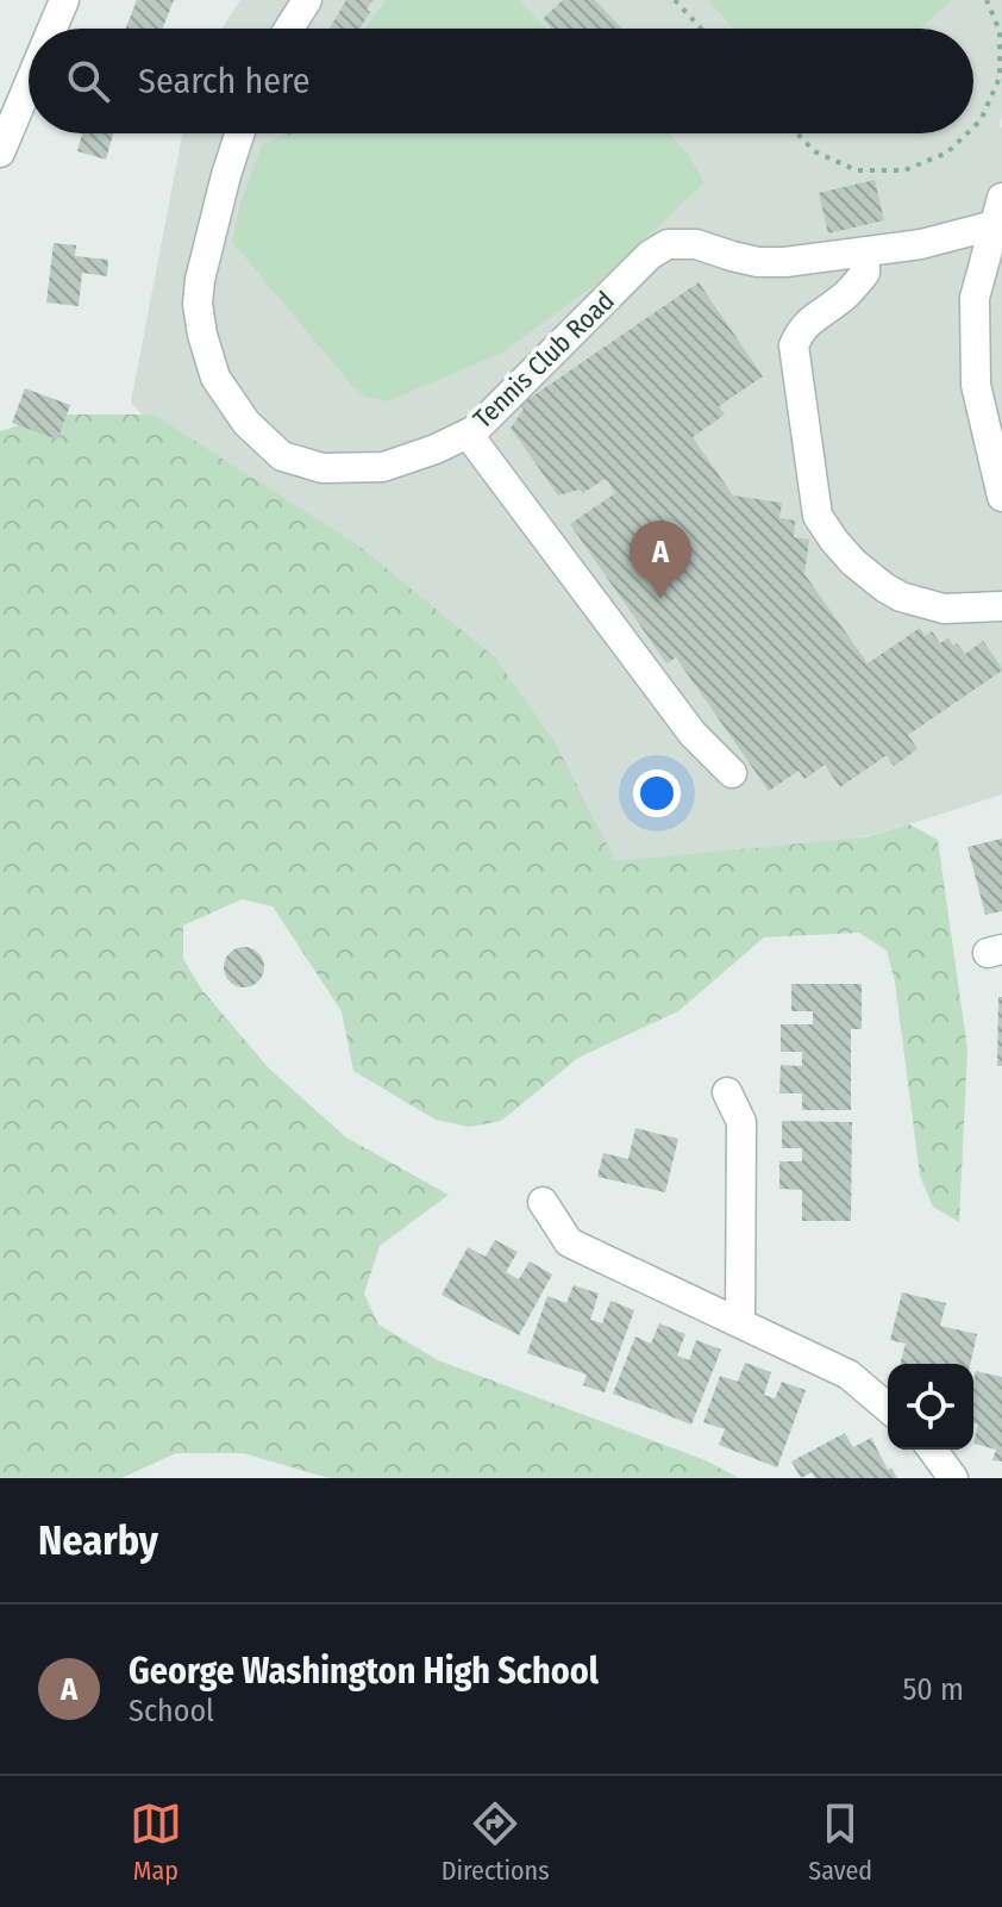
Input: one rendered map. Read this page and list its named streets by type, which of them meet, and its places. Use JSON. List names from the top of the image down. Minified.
{"streets":{"street":["Tennis Club Road"]},"page":{"search":"Search here","pins":"A","heading":"Nearby","list":[{"mark":"A","name":"George Washington High School","note":"School","value":"50 m"}],"nav":["Map","Directions","Saved"]}}
